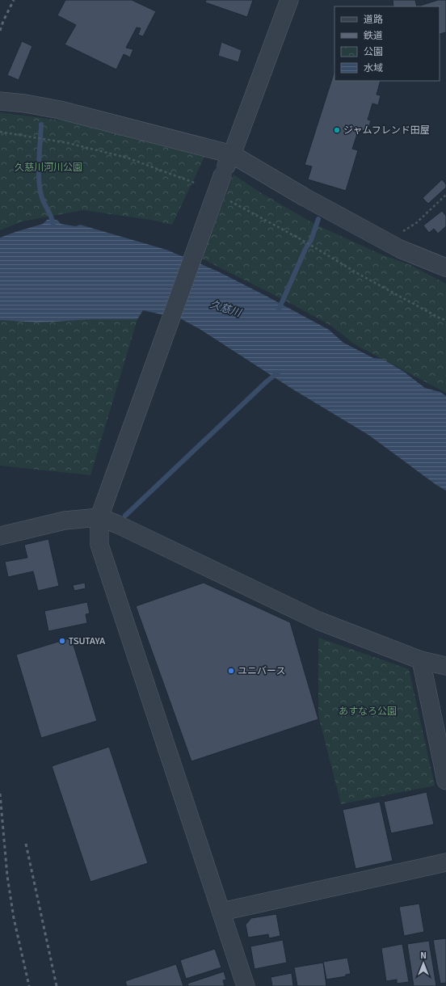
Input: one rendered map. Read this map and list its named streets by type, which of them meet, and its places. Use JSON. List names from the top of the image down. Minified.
{"water":["久慈川"],"parks":["久慈川河川公園","あすなろ公園"],"places":["ジャムフレンド田屋","TSUTAYA","ユニバース"],"legend":["道路","鉄道","公園","水域"],"north":"top"}
